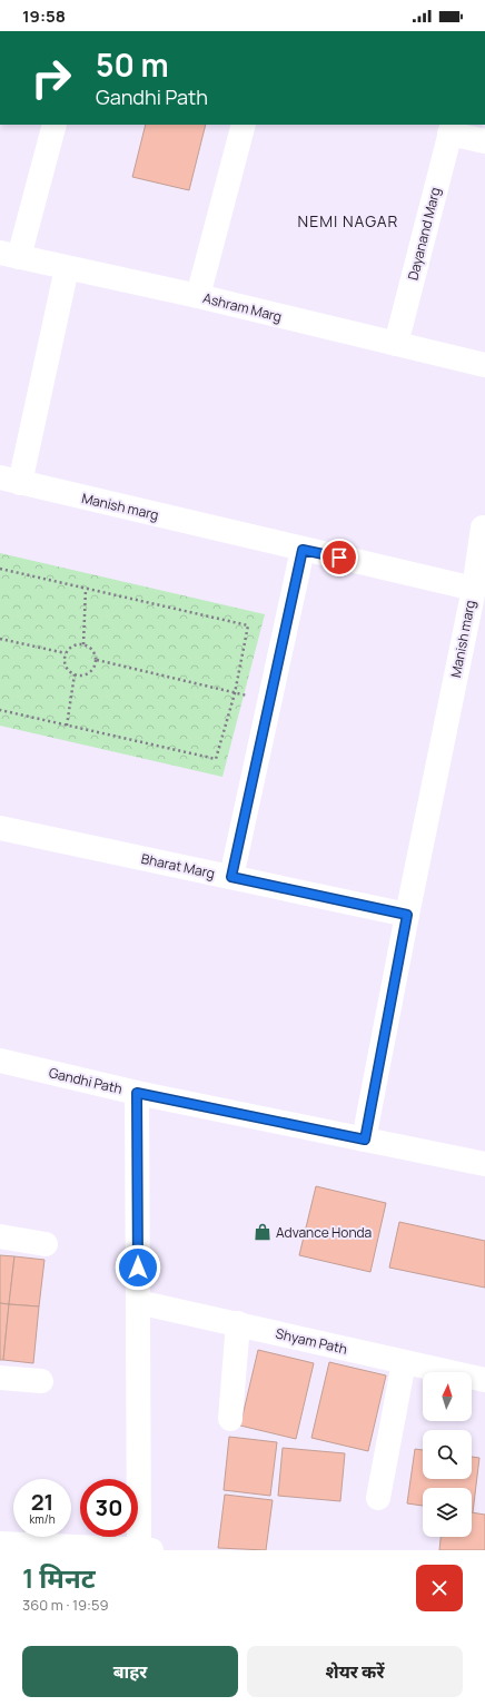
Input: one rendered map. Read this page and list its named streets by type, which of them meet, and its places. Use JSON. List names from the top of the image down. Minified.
{"streets":{"street":["Dayanand Marg","Ashram Marg","Manish marg","Bharat Marg","Gandhi Path","Shyam Path"]},"crossings":[["Dayanand Marg","Ashram Marg"],["Manish marg","Bharat Marg"],["Manish marg","Gandhi Path"]],"districts":["NEMI NAGAR"],"places":{"shop":["Advance Honda"]},"north":"top","page":{"status":"19:58","turn":["50 m","Gandhi Path"],"speed":"21 km/h","limit":"30","heading":["1 मिनट","360 m · 19:59"],"buttons":["बाहर","शेयर करें"]}}
